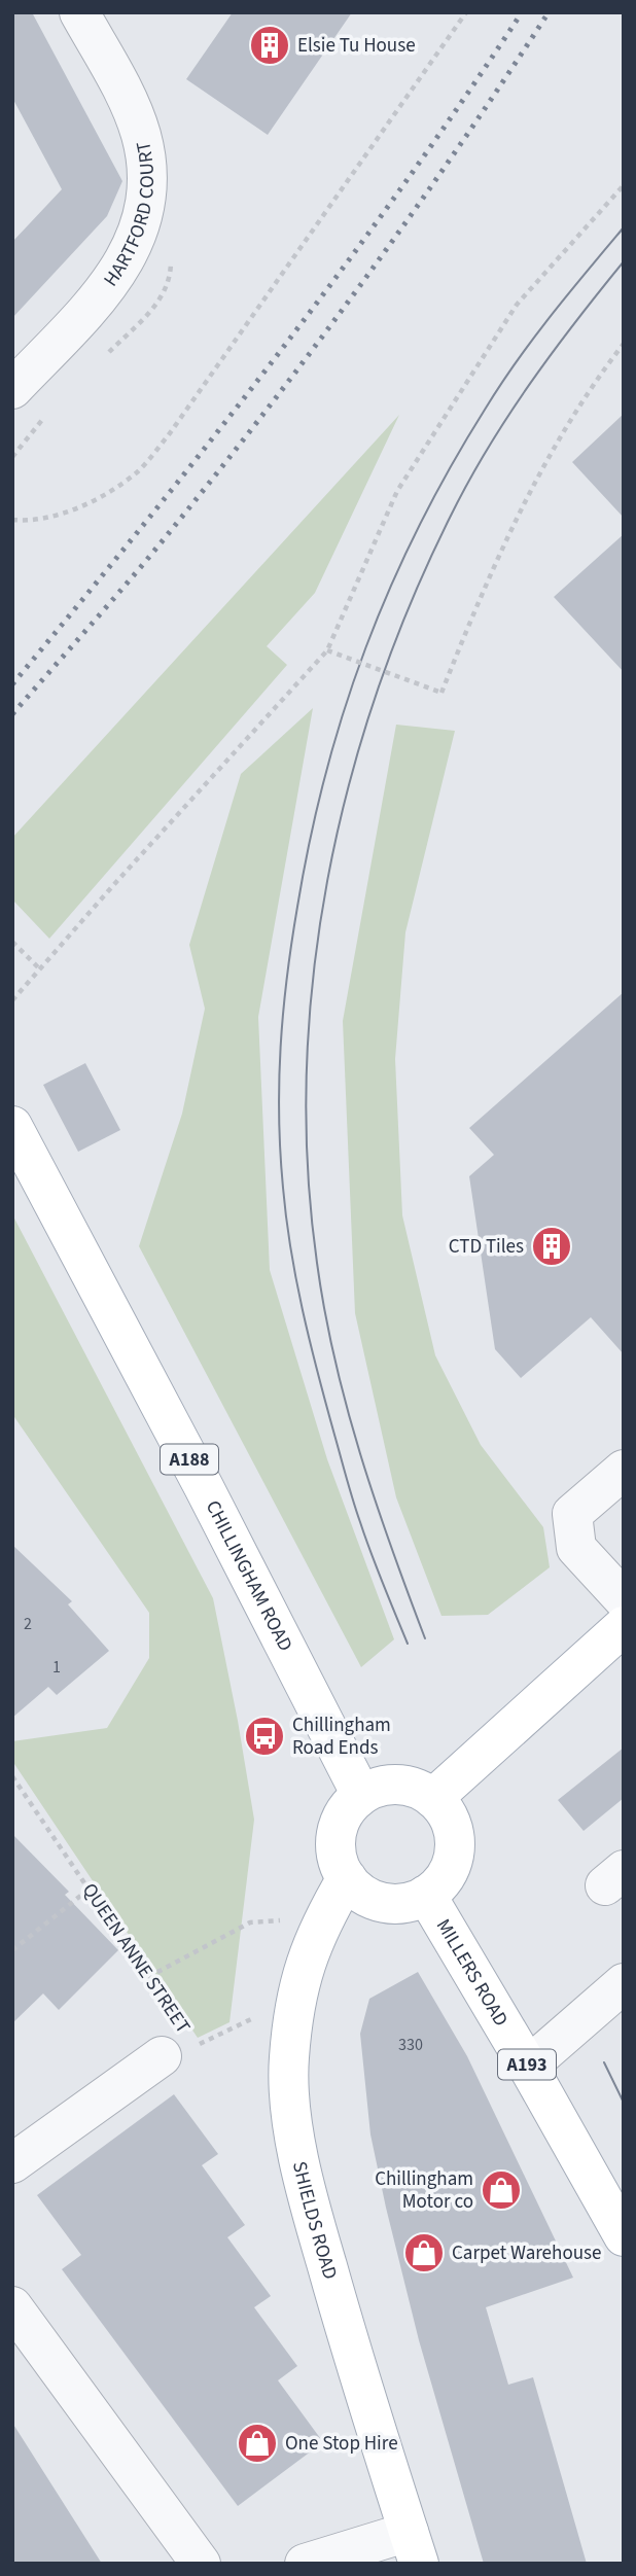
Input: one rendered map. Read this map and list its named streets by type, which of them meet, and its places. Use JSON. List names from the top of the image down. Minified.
{"streets":{"main road":["A188","CHILLINGHAM ROAD","MILLERS ROAD","A193","SHIELDS ROAD"],"street":["HARTFORD COURT"],"path":["QUEEN ANNE STREET"]},"crossings":[["CHILLINGHAM ROAD","MILLERS ROAD"],["CHILLINGHAM ROAD","SHIELDS ROAD"],["QUEEN ANNE STREET","SHIELDS ROAD"],["MILLERS ROAD","SHIELDS ROAD"]],"places":{"building":["Elsie Tu House","CTD Tiles"],"bus stop":["Chillingham Road Ends"],"shop":["Chillingham Motor co","Carpet Warehouse","One Stop Hire"]},"house_numbers":["2","1","330"]}
